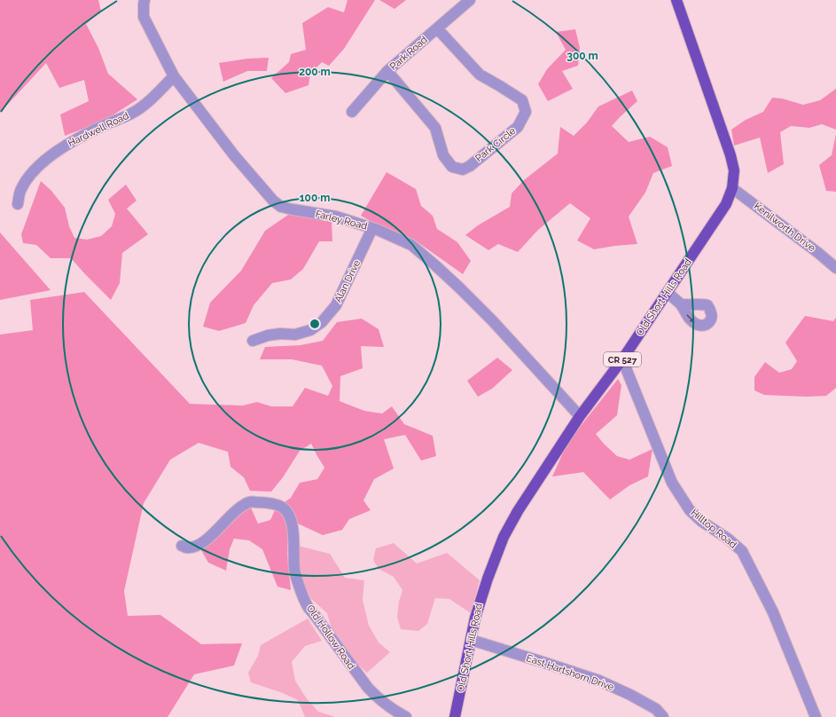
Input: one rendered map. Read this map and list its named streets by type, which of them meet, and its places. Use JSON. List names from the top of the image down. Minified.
{"streets":{"main road":["Old Short Hills Road","CR 527"],"street":["Park Road","Hardwell Road","Park Circle","Farley Road","Kenilworth Drive","Alan Drive","Hilltop Road","Old Hollow Road","East Hartshorn Drive"]},"crossings":[["Park Road","Park Circle"],["Hardwell Road","Farley Road"],["Farley Road","Alan Drive"],["Farley Road","Old Short Hills Road"],["Kenilworth Drive","Old Short Hills Road"],["Old Short Hills Road","Hilltop Road"],["Old Short Hills Road","East Hartshorn Drive"]],"rings":["300 m","200 m","100 m"]}
